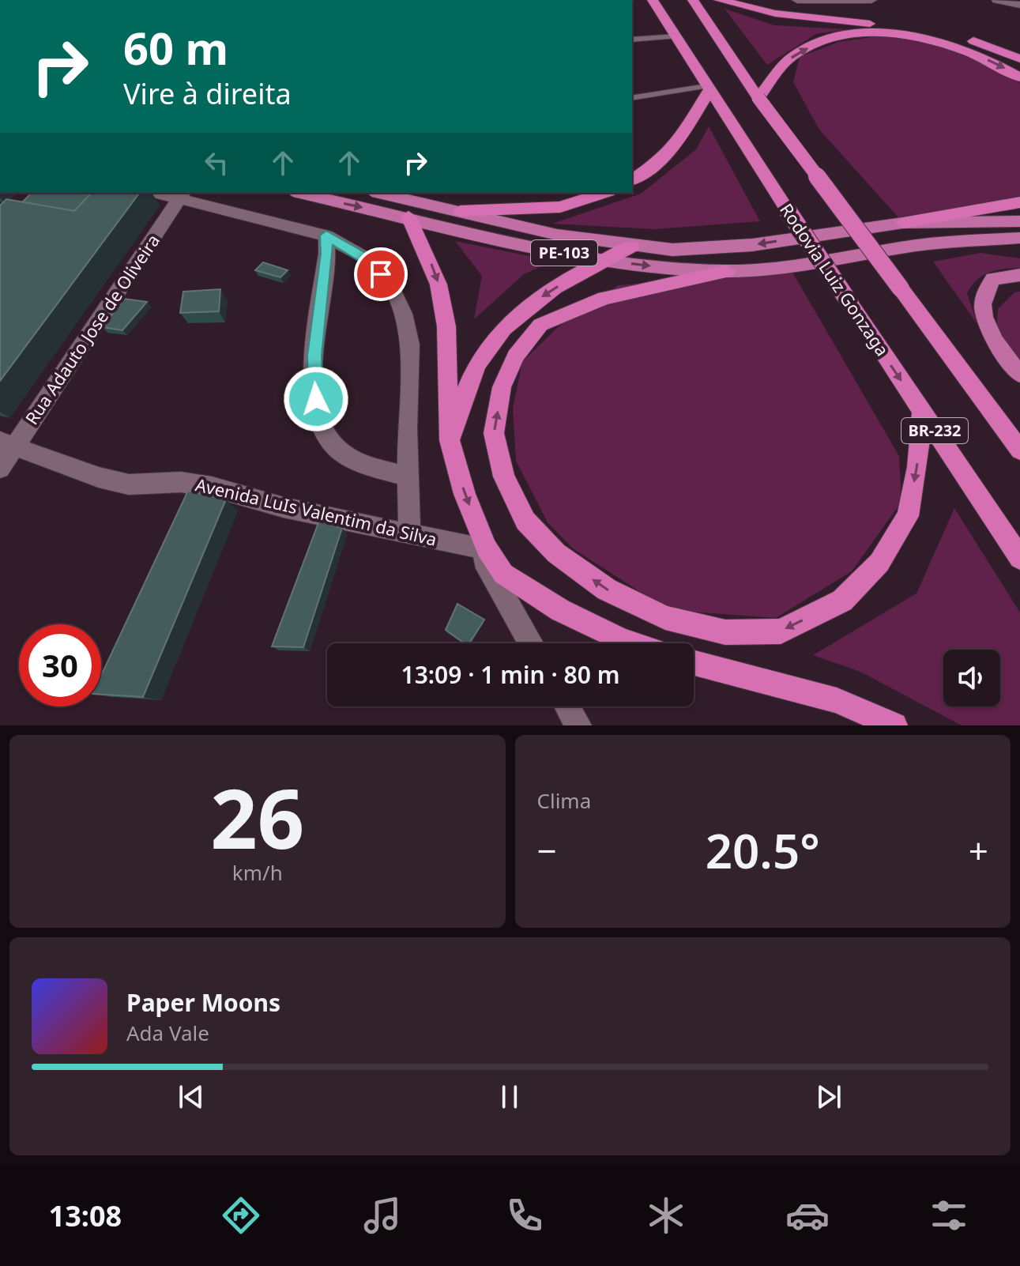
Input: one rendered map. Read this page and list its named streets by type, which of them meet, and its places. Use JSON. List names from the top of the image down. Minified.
{"streets":{"highway":["Rodovia Luiz Gonzaga","BR-232"],"main road":["PE-103"],"street":["Rua Adauto Jose de Oliveira","Avenida LuIs Valentim da Silva"]},"crossings":[["Rua Adauto Jose de Oliveira","Avenida LuIs Valentim da Silva"]],"page":{"turn":["60 m","Vire à direita"],"limit":"30","trip":"13:09 · 1 min · 80 m","tile":[["26","km/h"],"Clima"],"heat":["−","20.5°","+"],"song":["Paper Moons","Ada Vale"],"tabs":"13:08"}}
